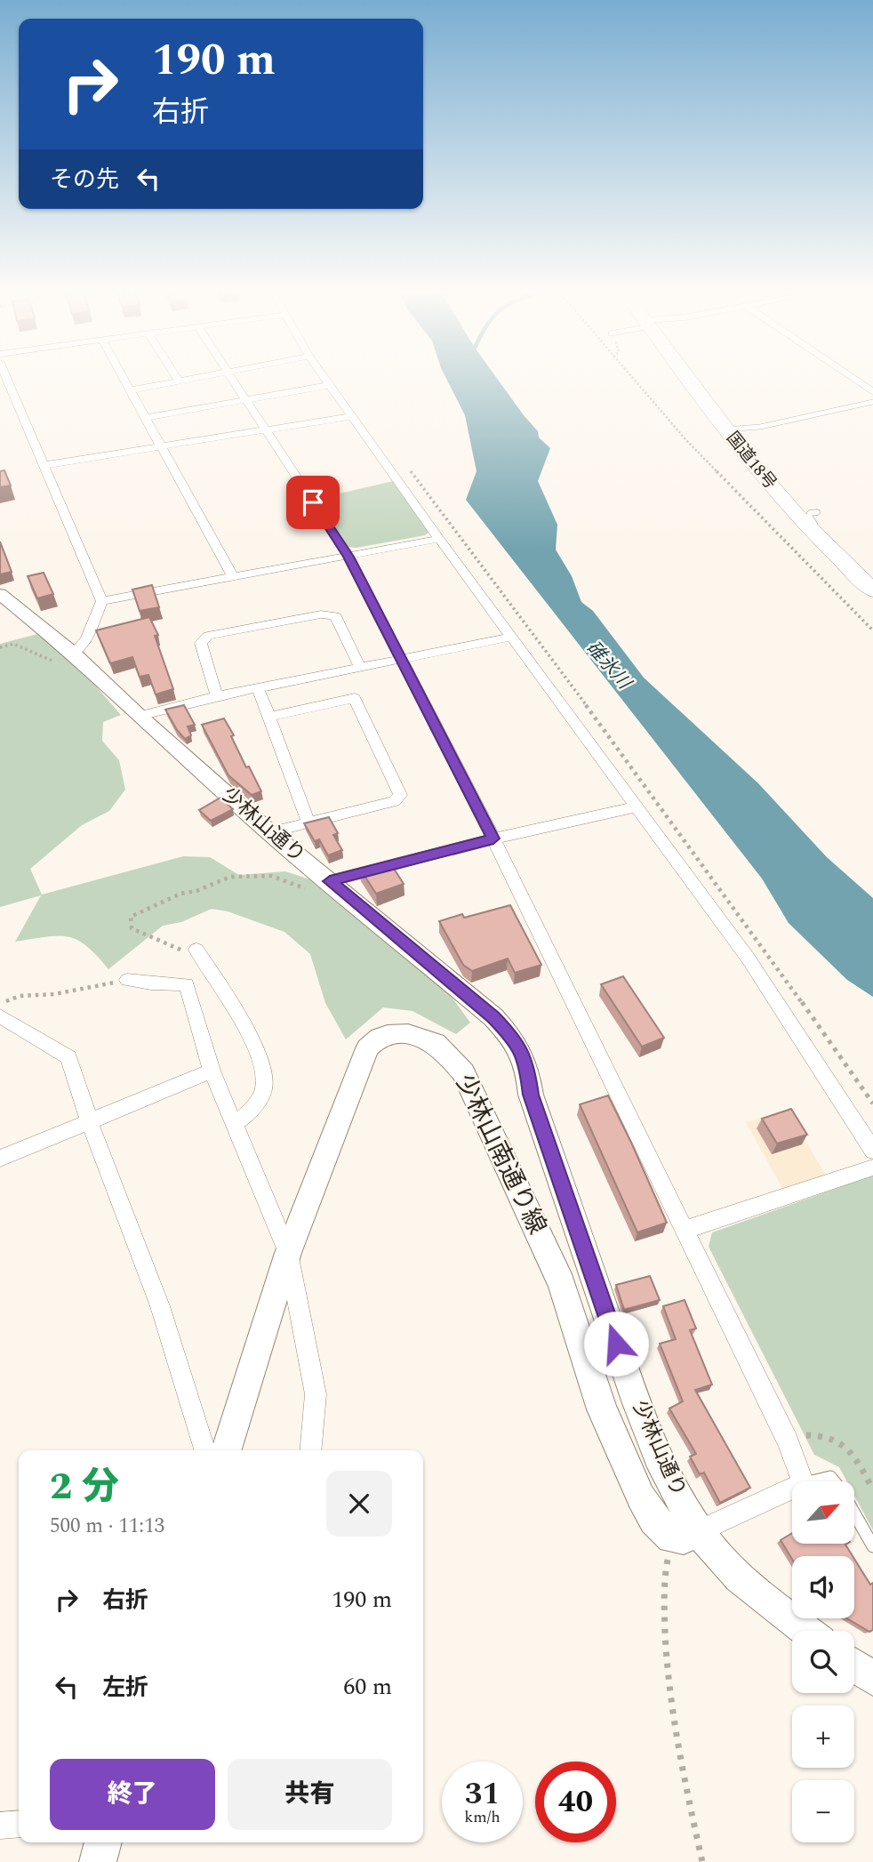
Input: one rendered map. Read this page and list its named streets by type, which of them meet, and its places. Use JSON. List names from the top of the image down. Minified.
{"streets":{"highway":["国道18号"],"street":["少林山通り","少林山南通り線"]},"crossings":[["少林山通り","少林山南通り線"]],"water":["碓氷川"],"north":"top right","page":{"turn":["190 m","右折"],"then":"その先","heading":["2 分","500 m · 11:13"],"map_buttons":["+","−"],"list":[{"name":"右折","value":"190 m"},{"name":"左折","value":"60 m"}],"buttons":["終了","共有"],"speed":"31 km/h","limit":"40"}}
